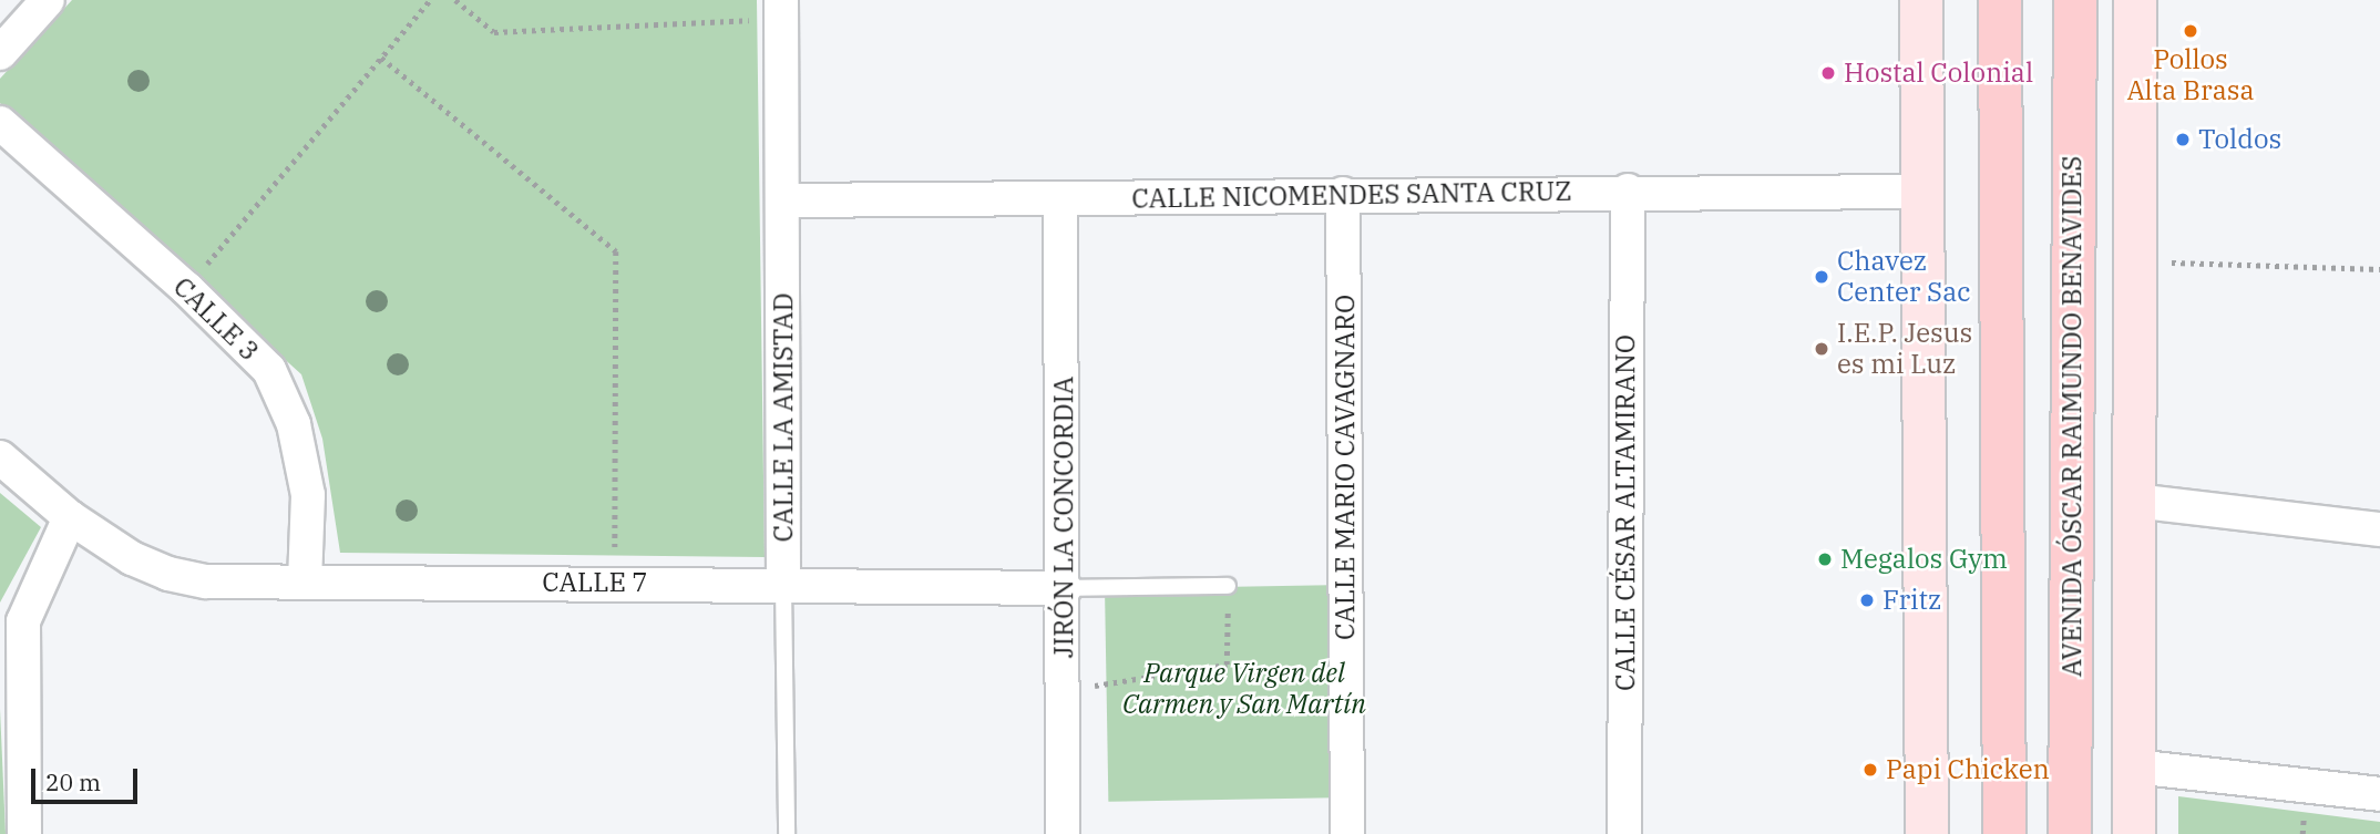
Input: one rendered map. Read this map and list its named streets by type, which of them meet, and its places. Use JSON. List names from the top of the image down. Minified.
{"streets":{"main road":["AVENIDA ÓSCAR RAIMUNDO BENAVIDES"],"street":["CALLE NICOMENDES SANTA CRUZ","CALLE 3","CALLE LA AMISTAD","CALLE MARIO CAVAGNARO","CALLE CÉSAR ALTAMIRANO","JIRÓN LA CONCORDIA","CALLE 7"]},"crossings":[["CALLE NICOMENDES SANTA CRUZ","CALLE LA AMISTAD"],["CALLE NICOMENDES SANTA CRUZ","CALLE MARIO CAVAGNARO"],["CALLE NICOMENDES SANTA CRUZ","CALLE CÉSAR ALTAMIRANO"],["CALLE NICOMENDES SANTA CRUZ","JIRÓN LA CONCORDIA"],["CALLE 3","CALLE 7"],["CALLE LA AMISTAD","CALLE 7"],["JIRÓN LA CONCORDIA","CALLE 7"]],"parks":["Parque Virgen del Carmen y San Martín"],"places":["Pollos Alta Brasa","Hostal Colonial","Toldos","Chavez Center Sac","I.E.P. Jesus es mi Luz","Megalos Gym","Fritz","Papi Chicken"],"scale_bar":"20 m"}
